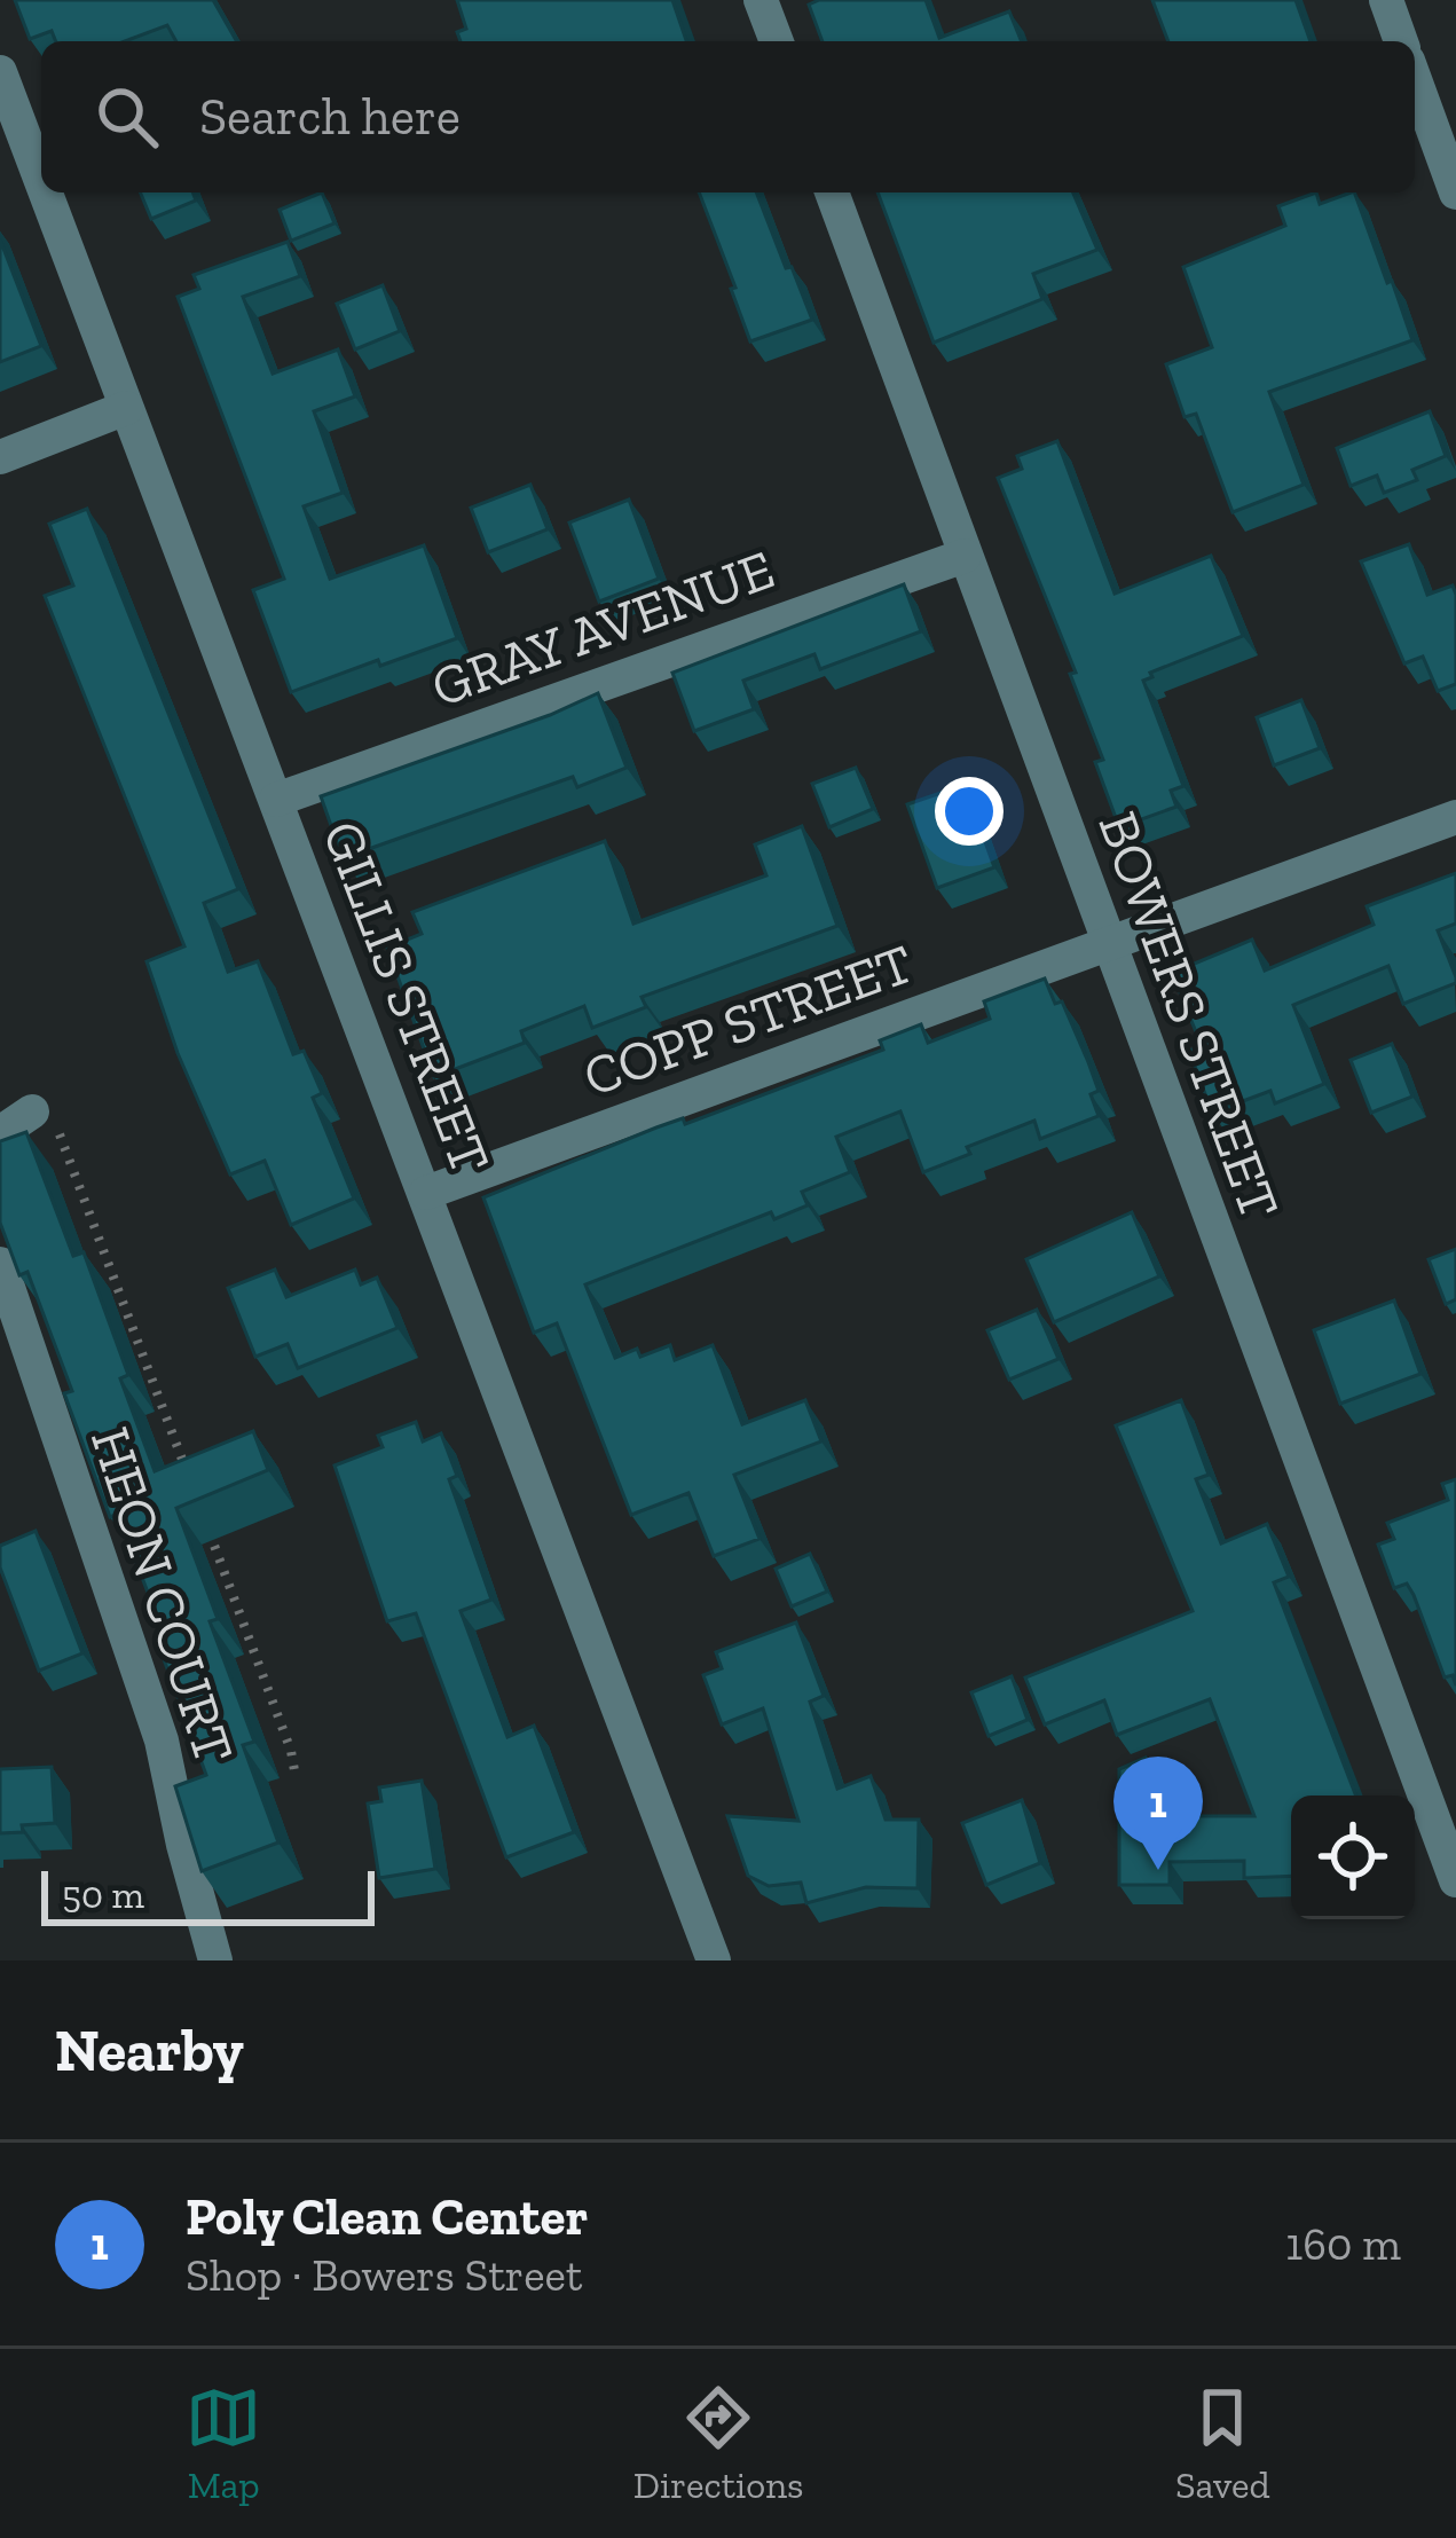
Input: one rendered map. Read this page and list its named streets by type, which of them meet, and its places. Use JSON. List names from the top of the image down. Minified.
{"streets":{"street":["GRAY AVENUE","GILLIS STREET","BOWERS STREET","COPP STREET","HEON COURT"]},"crossings":[["GRAY AVENUE","GILLIS STREET"],["GRAY AVENUE","BOWERS STREET"],["GILLIS STREET","COPP STREET"],["BOWERS STREET","COPP STREET"]],"scale_bar":"50 m","page":{"search":"Search here","pins":"1","scale":"50 m","heading":"Nearby","list":[{"mark":"1","name":"Poly Clean Center","note":"Shop · Bowers Street","value":"160 m"}],"nav":["Map","Directions","Saved"]}}
